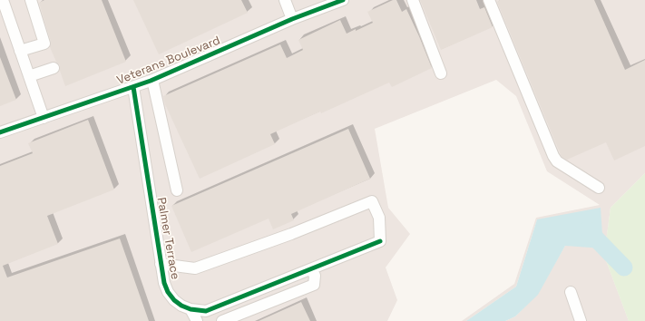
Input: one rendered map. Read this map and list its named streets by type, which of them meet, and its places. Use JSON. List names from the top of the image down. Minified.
{"streets":{"street":["Veterans Boulevard","Palmer Terrace"]},"crossings":[["Veterans Boulevard","Palmer Terrace"]]}
